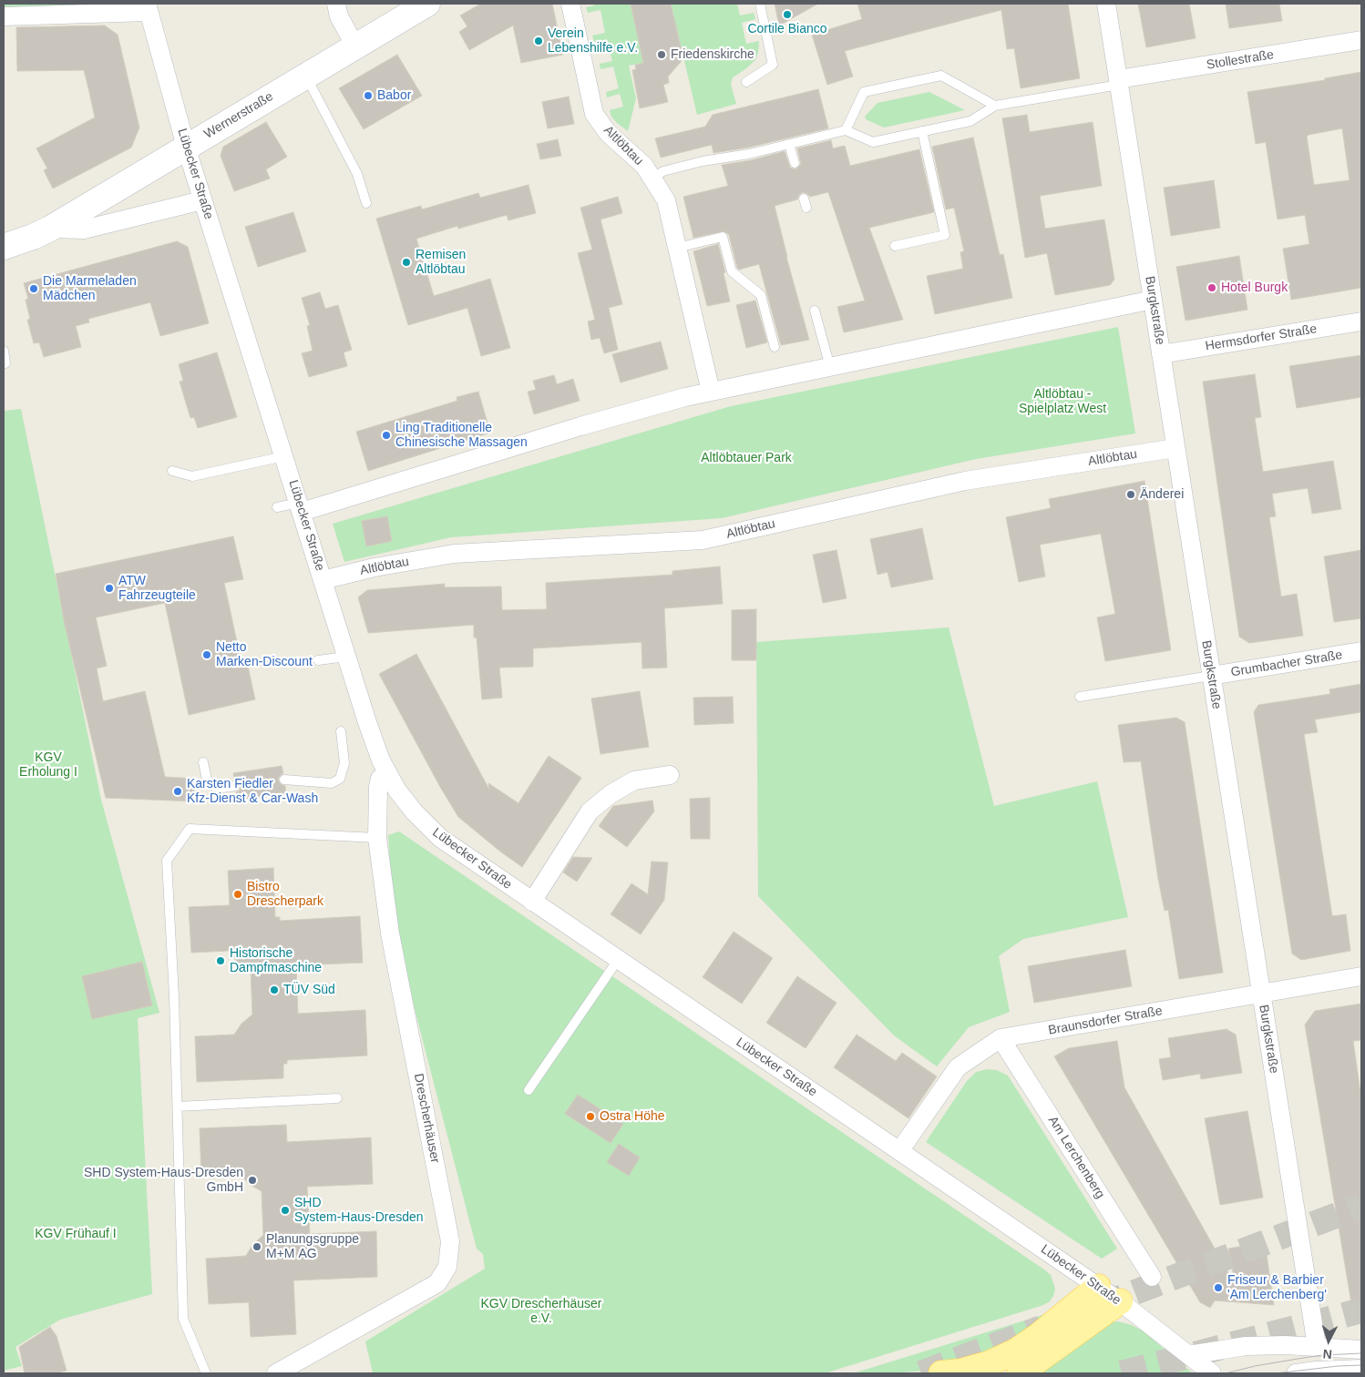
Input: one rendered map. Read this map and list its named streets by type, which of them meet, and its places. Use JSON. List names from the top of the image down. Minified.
{"streets":{"street":["Stollestraße","Wernerstraße","Altlöbtau","Lübecker Straße","Burgkstraße","Hermsdorfer Straße","Grumbacher Straße","Braunsdorfer Straße","Drescherhäuser","Am Lerchenberg"]},"crossings":[["Stollestraße","Burgkstraße"],["Wernerstraße","Lübecker Straße"],["Altlöbtau","Lübecker Straße"],["Altlöbtau","Burgkstraße"],["Lübecker Straße","Braunsdorfer Straße"],["Lübecker Straße","Drescherhäuser"],["Burgkstraße","Hermsdorfer Straße"],["Burgkstraße","Grumbacher Straße"],["Burgkstraße","Braunsdorfer Straße"],["Braunsdorfer Straße","Am Lerchenberg"]],"parks":["Altlöbtau - Spielplatz West","Altlöbtauer Park","KGV Erholung I","KGV Frühauf I","KGV Drescherhäuser e.V."],"places":["Cortile Bianco","Verein Lebenshilfe e.V.","Friedenskirche","Babor","Remisen Altlöbtau","Hotel Burgk","Die Marmeladen Mädchen","Ling Traditionelle Chinesische Massagen","Änderei","ATW Fahrzeugteile","Netto Marken-Discount","Karsten Fiedler Kfz-Dienst & Car-Wash","Bistro Drescherpark","Historische Dampfmaschine","TÜV Süd","Ostra Höhe","SHD System-Haus-Dresden GmbH","SHD System-Haus-Dresden","Planungsgruppe M+M AG","Friseur & Barbier 'Am Lerchenberg'"],"north":"bottom"}
